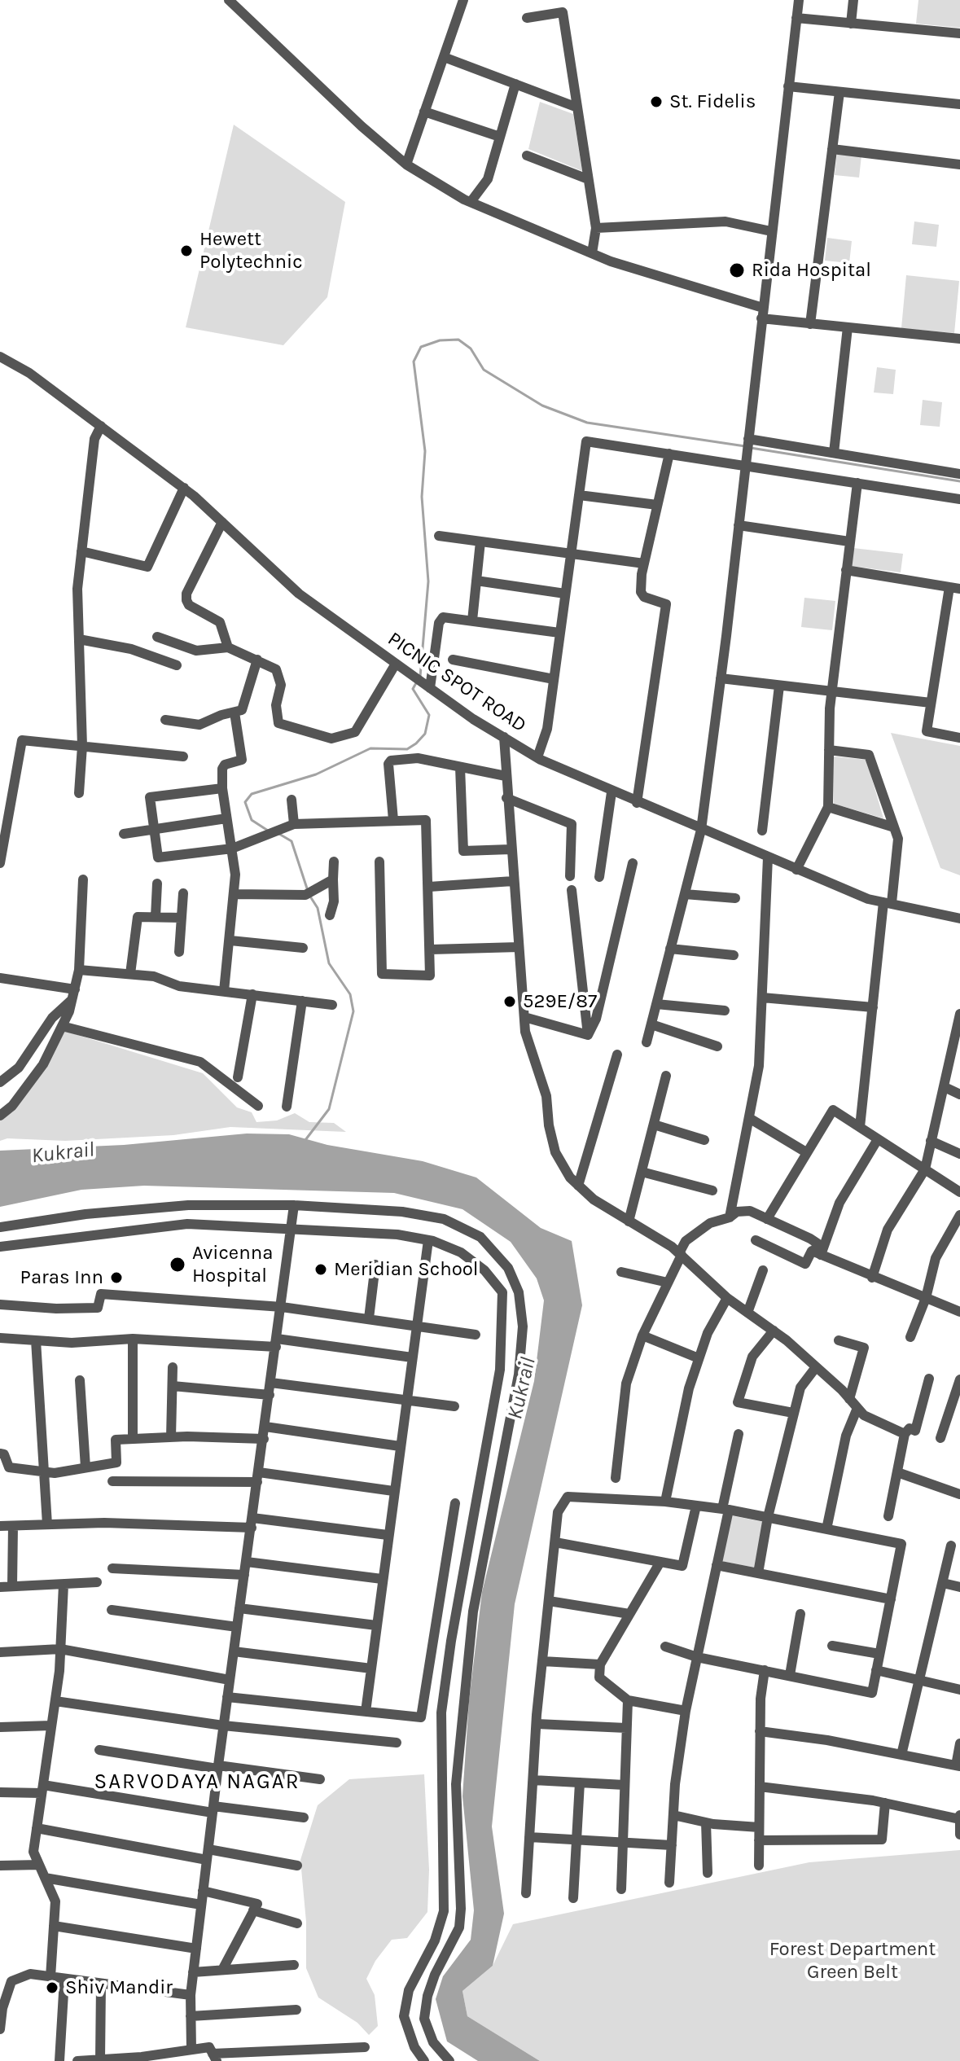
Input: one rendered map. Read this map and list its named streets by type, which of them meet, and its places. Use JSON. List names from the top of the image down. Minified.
{"streets":{"street":["PICNIC SPOT ROAD"]},"districts":["SARVODAYA NAGAR"],"water":["Kukrail"],"parks":["Forest Department Green Belt"],"places":["St. Fidelis","Hewett Polytechnic","Rida Hospital","529E/87","Avicenna Hospital","Meridian School","Paras Inn","Shiv Mandir"]}
